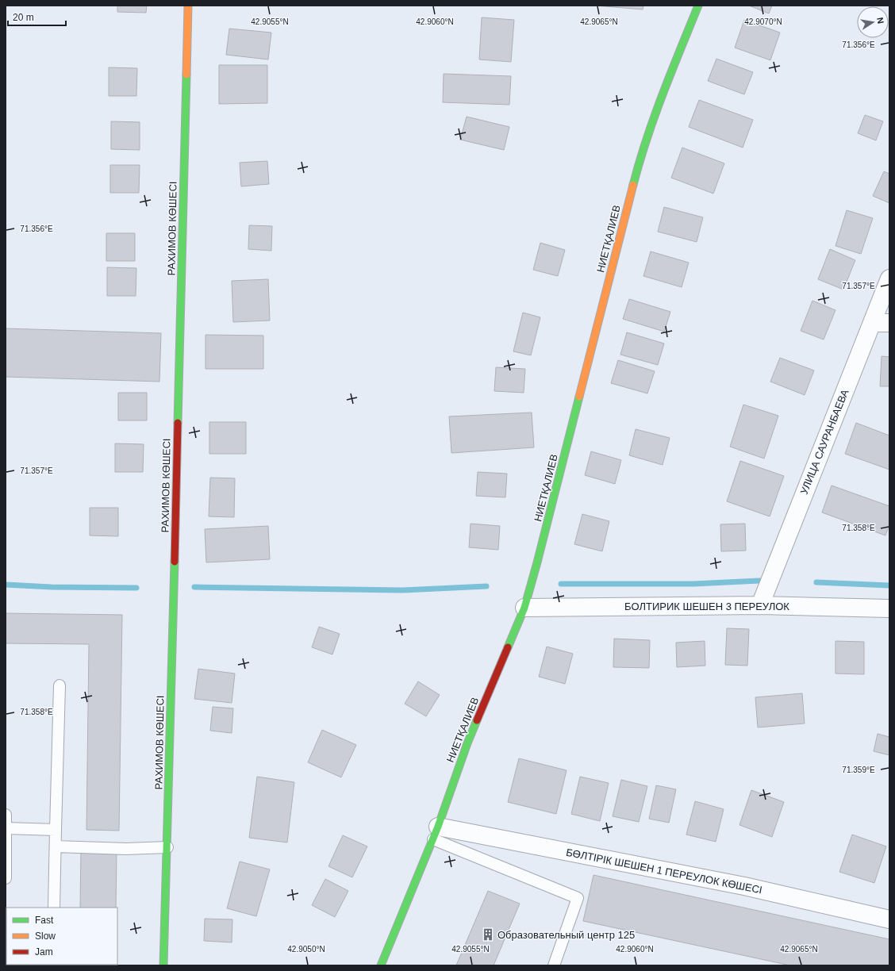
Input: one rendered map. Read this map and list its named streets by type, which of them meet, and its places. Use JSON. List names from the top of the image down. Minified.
{"streets":{"street":["РАХИМОВ КӨШЕСІ","НИЕТҚАЛИЕВ","УЛИЦА САУРАНБАЕВА","БОЛТИРИК ШЕШЕН 3 ПЕРЕУЛОК","БӨЛТІРІК ШЕШЕН 1 ПЕРЕУЛОК КӨШЕСІ"]},"crossings":[["НИЕТҚАЛИЕВ","БОЛТИРИК ШЕШЕН 3 ПЕРЕУЛОК"],["НИЕТҚАЛИЕВ","БӨЛТІРІК ШЕШЕН 1 ПЕРЕУЛОК КӨШЕСІ"],["УЛИЦА САУРАНБАЕВА","БОЛТИРИК ШЕШЕН 3 ПЕРЕУЛОК"]],"places":{"building":["Образовательный центр 125"]},"legend":["Fast","Slow","Jam"],"scale_bar":"20 m","north":"right","coordinates":["42.9055°N","42.9060°N","42.9065°N","42.9070°N","71.356°E","71.357°E","71.358°E","71.359°E","42.9050°N"]}
